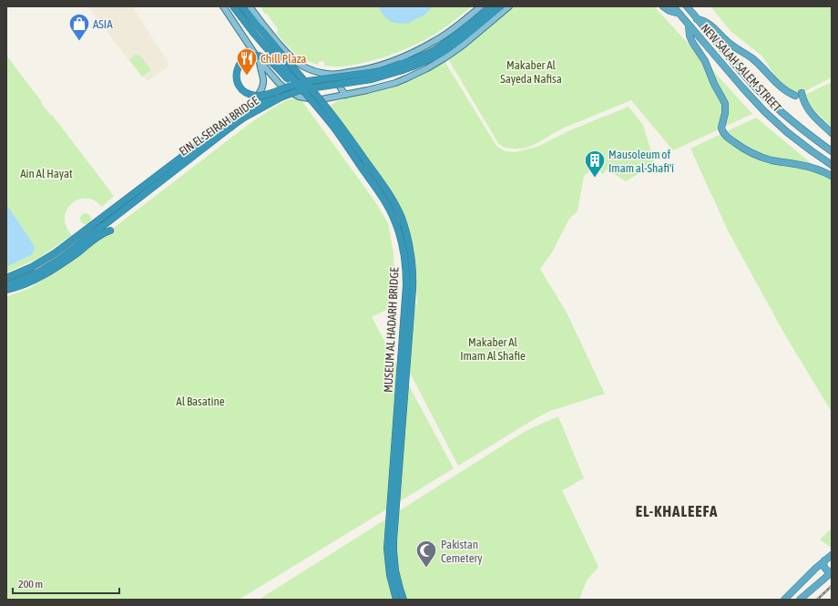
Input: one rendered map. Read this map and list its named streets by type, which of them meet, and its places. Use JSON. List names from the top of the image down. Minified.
{"streets":{"highway":["NEW SALAH SALEM STREET","EIN EL SEIRAH BRIDGE","MUSEUM AL HADARH BRIDGE"]},"districts":["EL-KHALEEFA"],"parks":["Makaber Al Sayeda Nafisa","Ain Al Hayat","Makaber Al Imam Al Shafie","Al Basatine"],"places":{"shop":["ASIA"],"restaurant":["Chill Plaza"],"building":["Mausoleum of Imam al-Shafi'i"],"mosque":["Pakistan Cemetery"]},"scale_bar":"200 m"}
